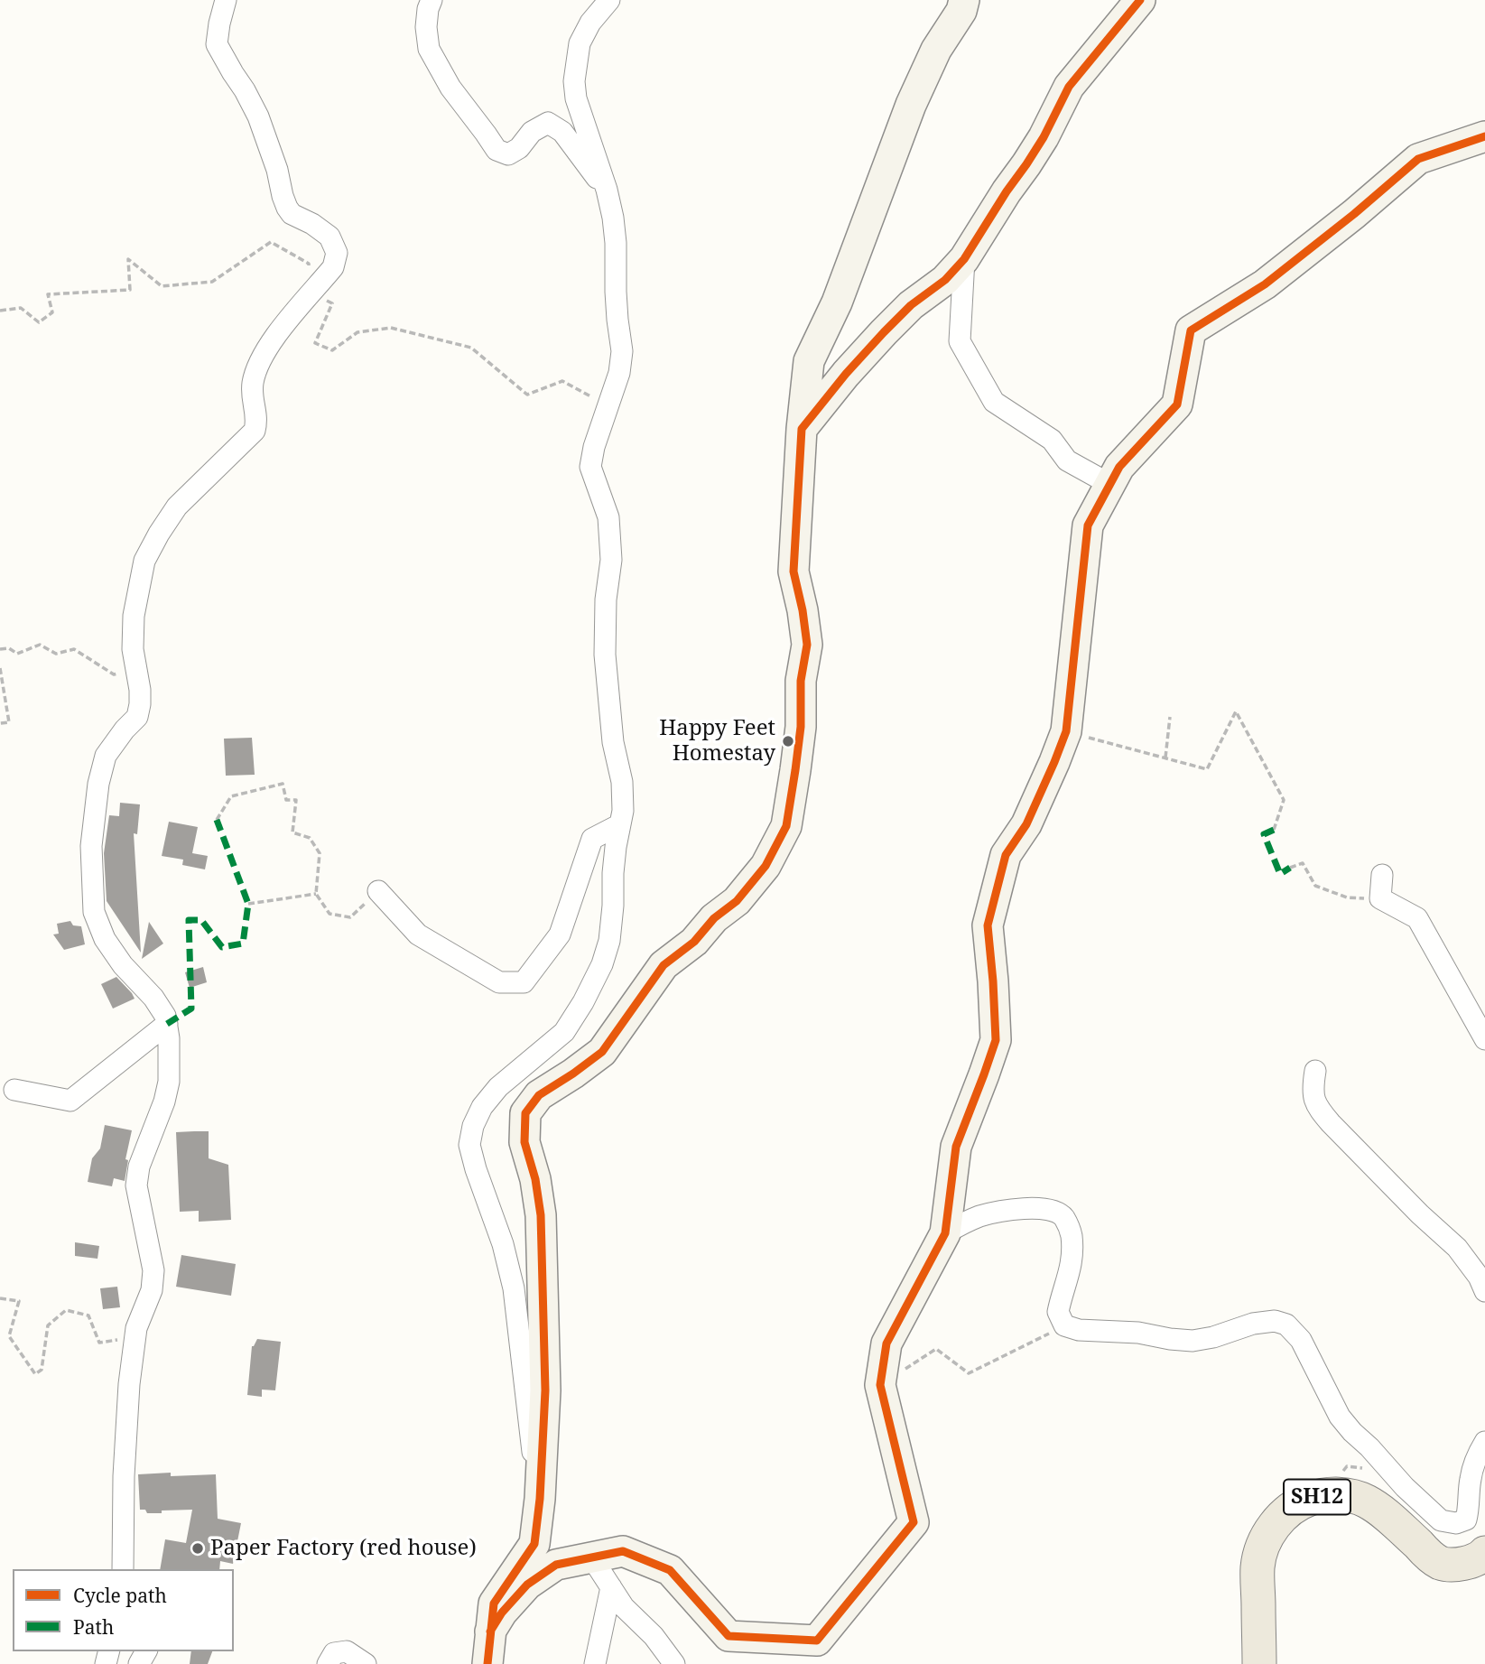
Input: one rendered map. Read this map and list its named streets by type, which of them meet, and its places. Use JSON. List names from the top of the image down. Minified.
{"streets":{"main road":["SH12"]},"places":["Happy Feet Homestay","Paper Factory (red house)"],"legend":["Cycle path","Path"]}
